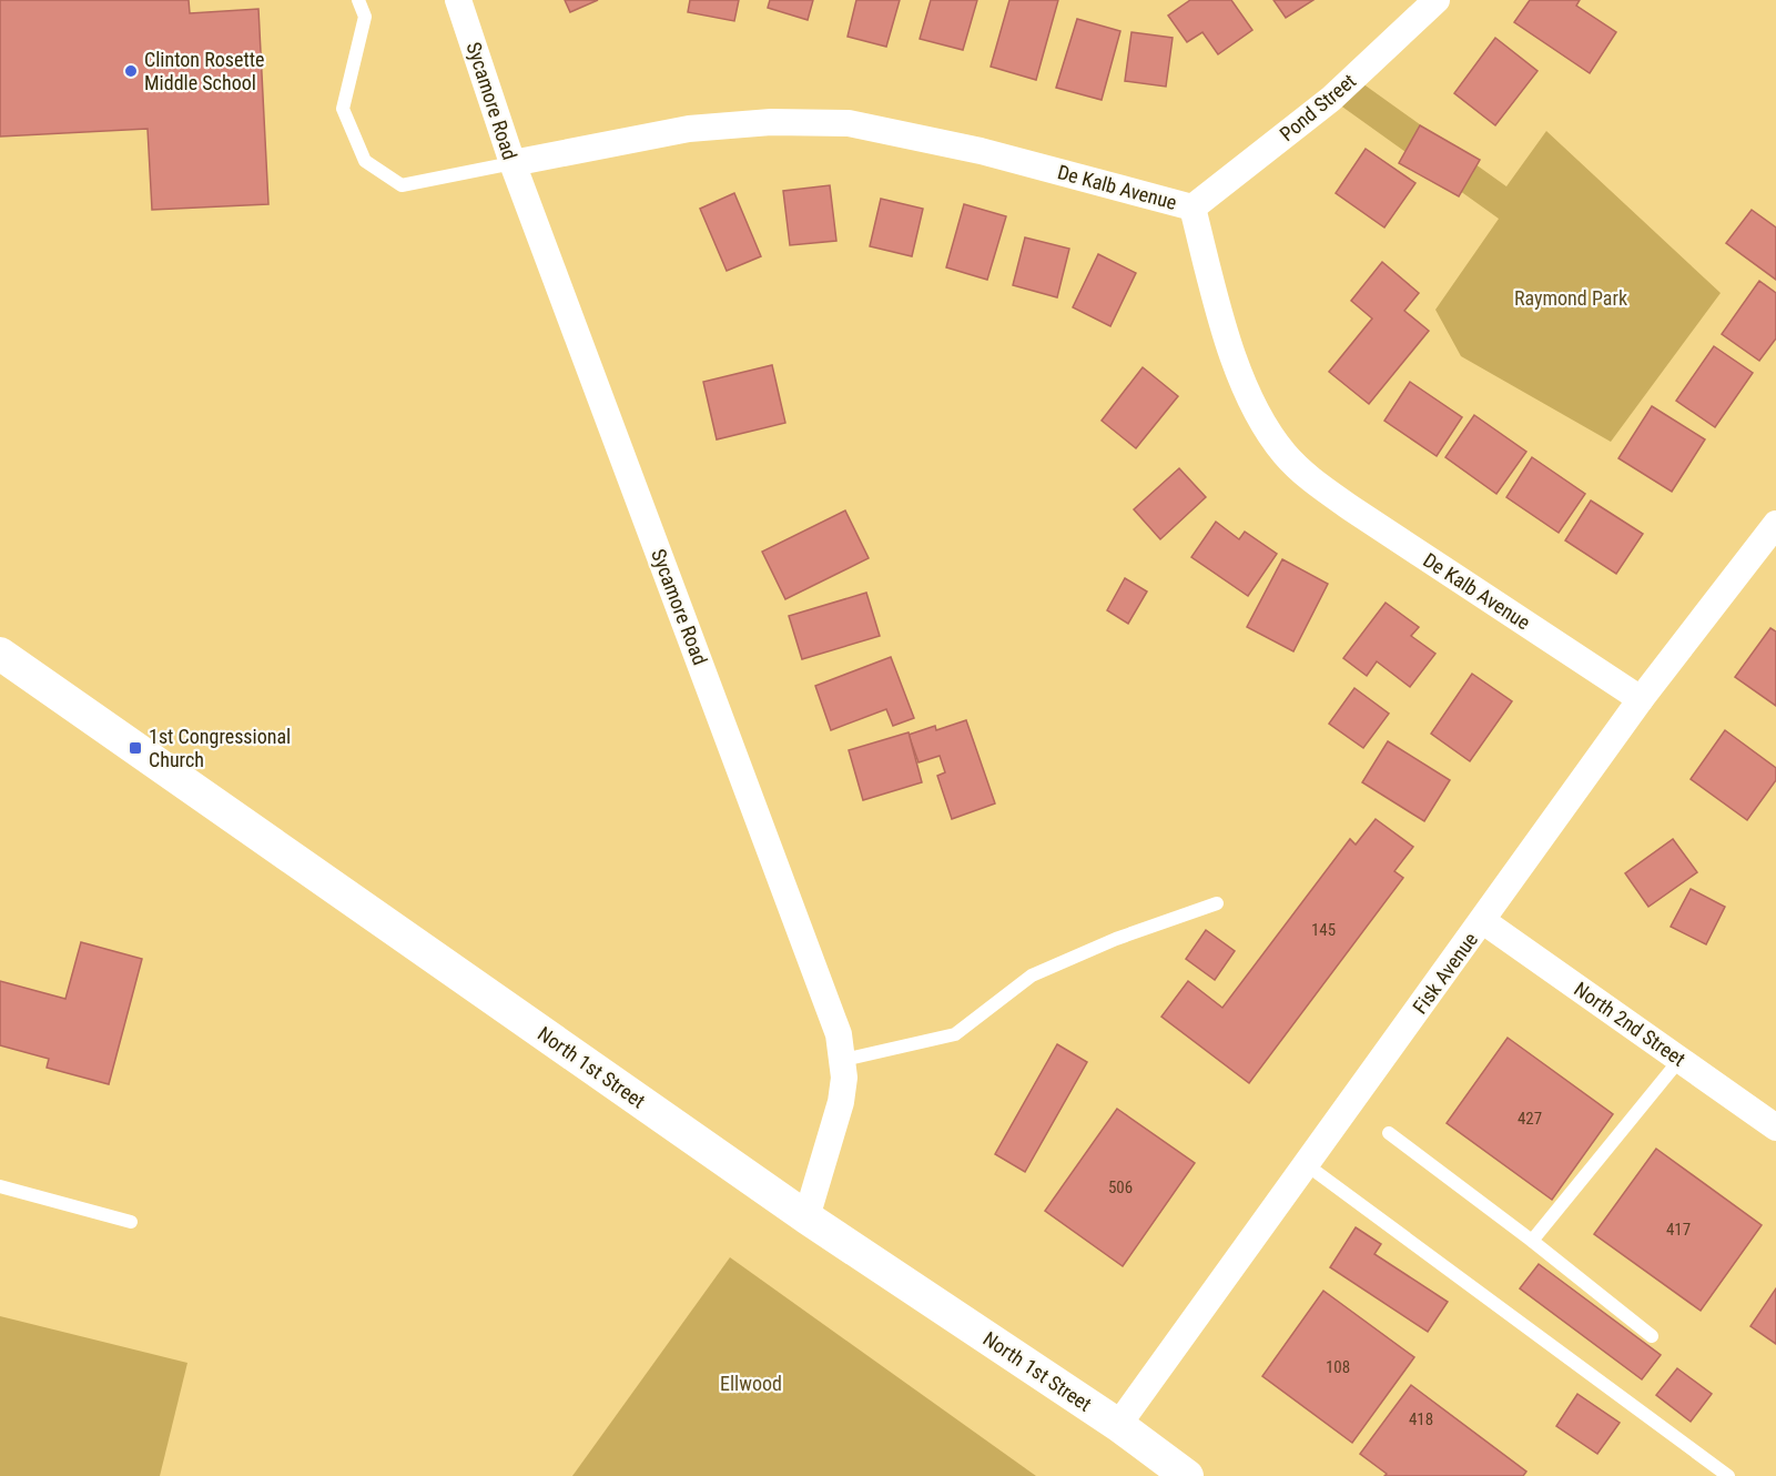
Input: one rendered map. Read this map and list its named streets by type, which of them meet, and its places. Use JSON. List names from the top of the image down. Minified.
{"streets":{"street":["Sycamore Road","Pond Street","De Kalb Avenue","Fisk Avenue","North 2nd Street","North 1st Street"]},"crossings":[["Sycamore Road","De Kalb Avenue"],["Sycamore Road","North 1st Street"],["Pond Street","De Kalb Avenue"],["De Kalb Avenue","Fisk Avenue"],["Fisk Avenue","North 2nd Street"],["Fisk Avenue","North 1st Street"]],"parks":["Raymond Park","Ellwood"],"places":{"other":["Clinton Rosette Middle School"],"transit":["1st Congressional Church"]},"house_numbers":["145","427","506","417","108","418"]}
